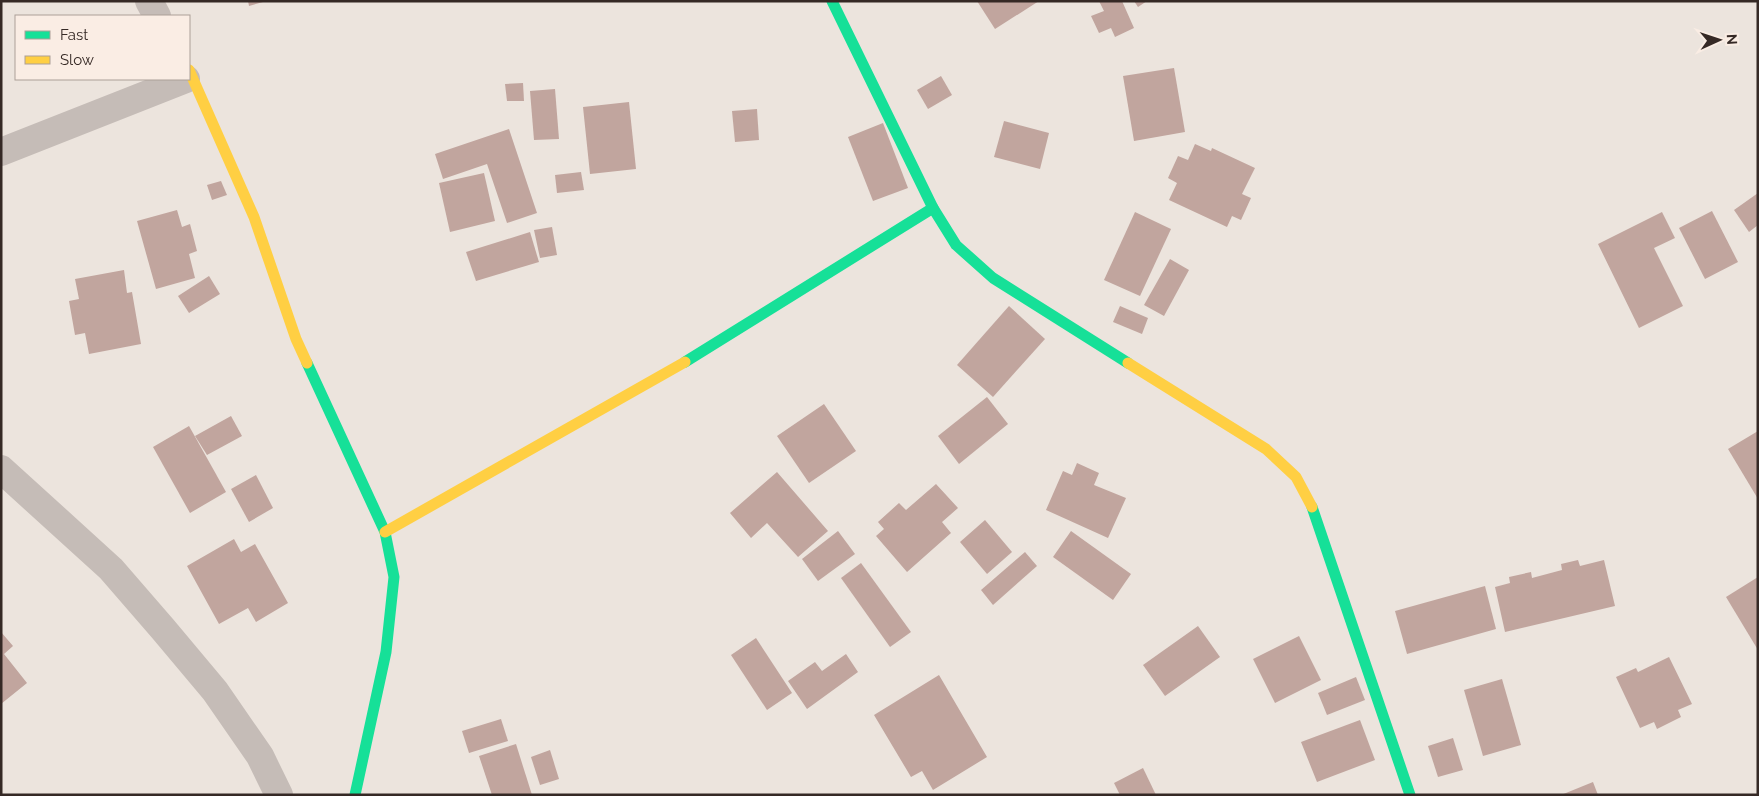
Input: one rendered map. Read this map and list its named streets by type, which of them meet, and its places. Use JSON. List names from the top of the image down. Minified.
{"legend":["Fast","Slow"],"north":"right"}
